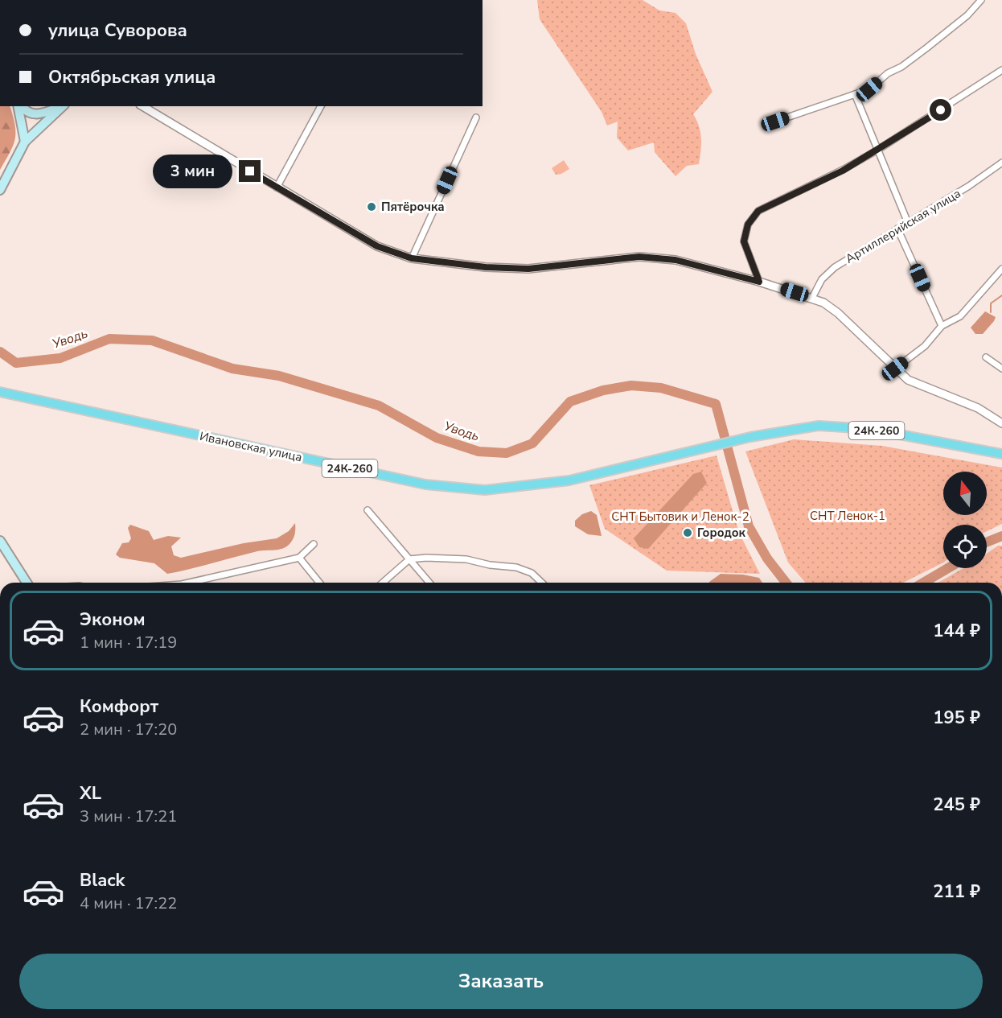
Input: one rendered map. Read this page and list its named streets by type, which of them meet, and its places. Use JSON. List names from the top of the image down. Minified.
{"streets":{"main road":["24К-260","Ивановская улица"],"street":["Артиллерийская улица"]},"water":["Уводь"],"parks":["СНТ Ленок-1","СНТ Бытовик и Ленок-2"],"places":["Пятёрочка","Городок"],"north":"top","page":{"banner":["улица Суворова","Октябрьская улица"],"bubble":"3 мин","list":[{"name":"Эконом","note":"1 мин · 17:19","value":"144 ₽"},{"name":"Комфорт","note":"2 мин · 17:20","value":"195 ₽"},{"name":"XL","note":"3 мин · 17:21","value":"245 ₽"},{"name":"Black","note":"4 мин · 17:22","value":"211 ₽"}],"buttons":"Заказать"}}
